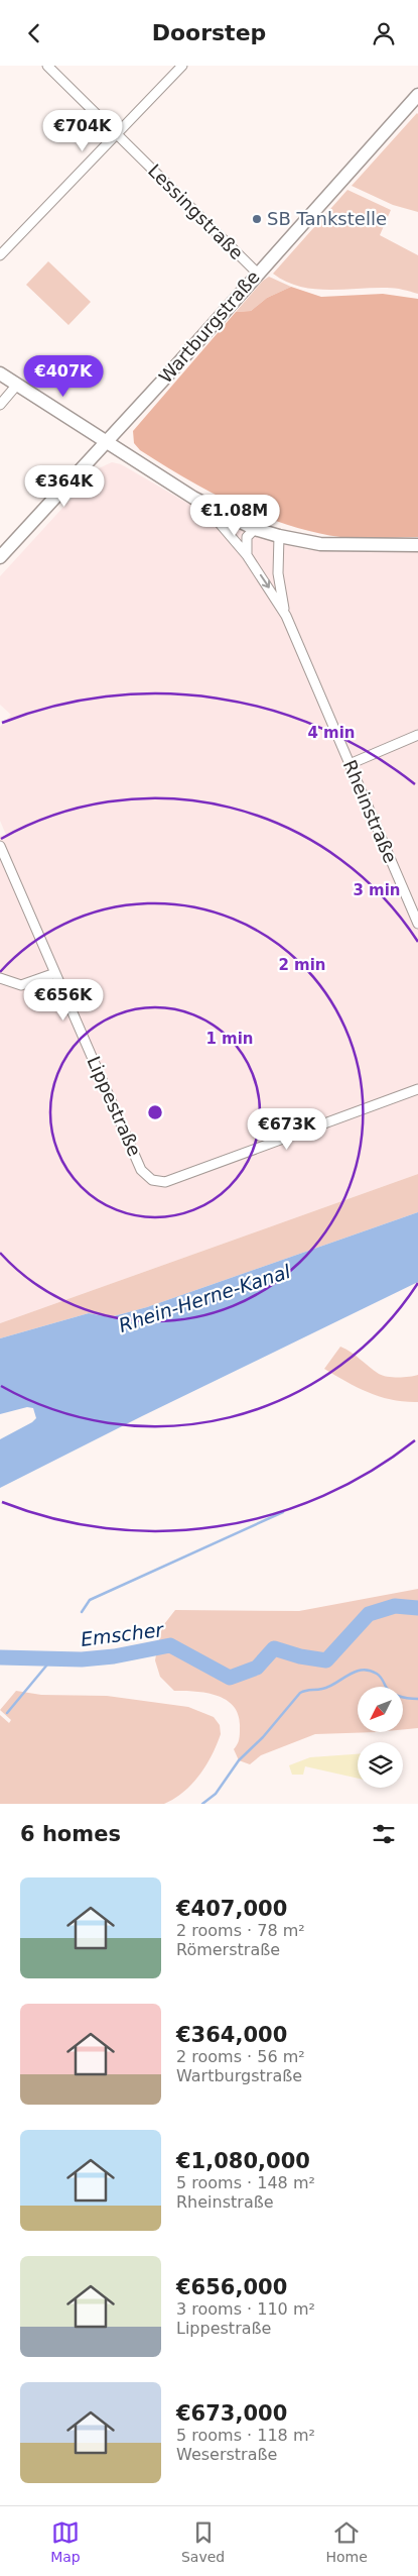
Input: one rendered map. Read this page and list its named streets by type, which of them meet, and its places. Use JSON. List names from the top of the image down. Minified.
{"streets":{"main road":["Wartburgstraße"],"street":["Lessingstraße","Rheinstraße","Lippestraße"]},"crossings":[["Lessingstraße","Wartburgstraße"]],"water":["Rhein-Herne-Kanal","Emscher"],"places":["SB Tankstelle"],"north":"bottom left","page":{"header":"Doorstep","price":["€704K","€407K","€364K","€1.08M","€656K","€673K"],"heading":"6 homes","list":[{"name":"€407,000","note":"2 rooms · 78 m² · Römerstraße"},{"name":"€364,000","note":"2 rooms · 56 m² · Wartburgstraße"},{"name":"€1,080,000","note":"5 rooms · 148 m² · Rheinstraße"},{"name":"€656,000","note":"3 rooms · 110 m² · Lippestraße"},{"name":"€673,000","note":"5 rooms · 118 m² · Weserstraße"}],"tabs":["Map","Saved","Home"]},"rings":["4 min","3 min","2 min","1 min"]}
